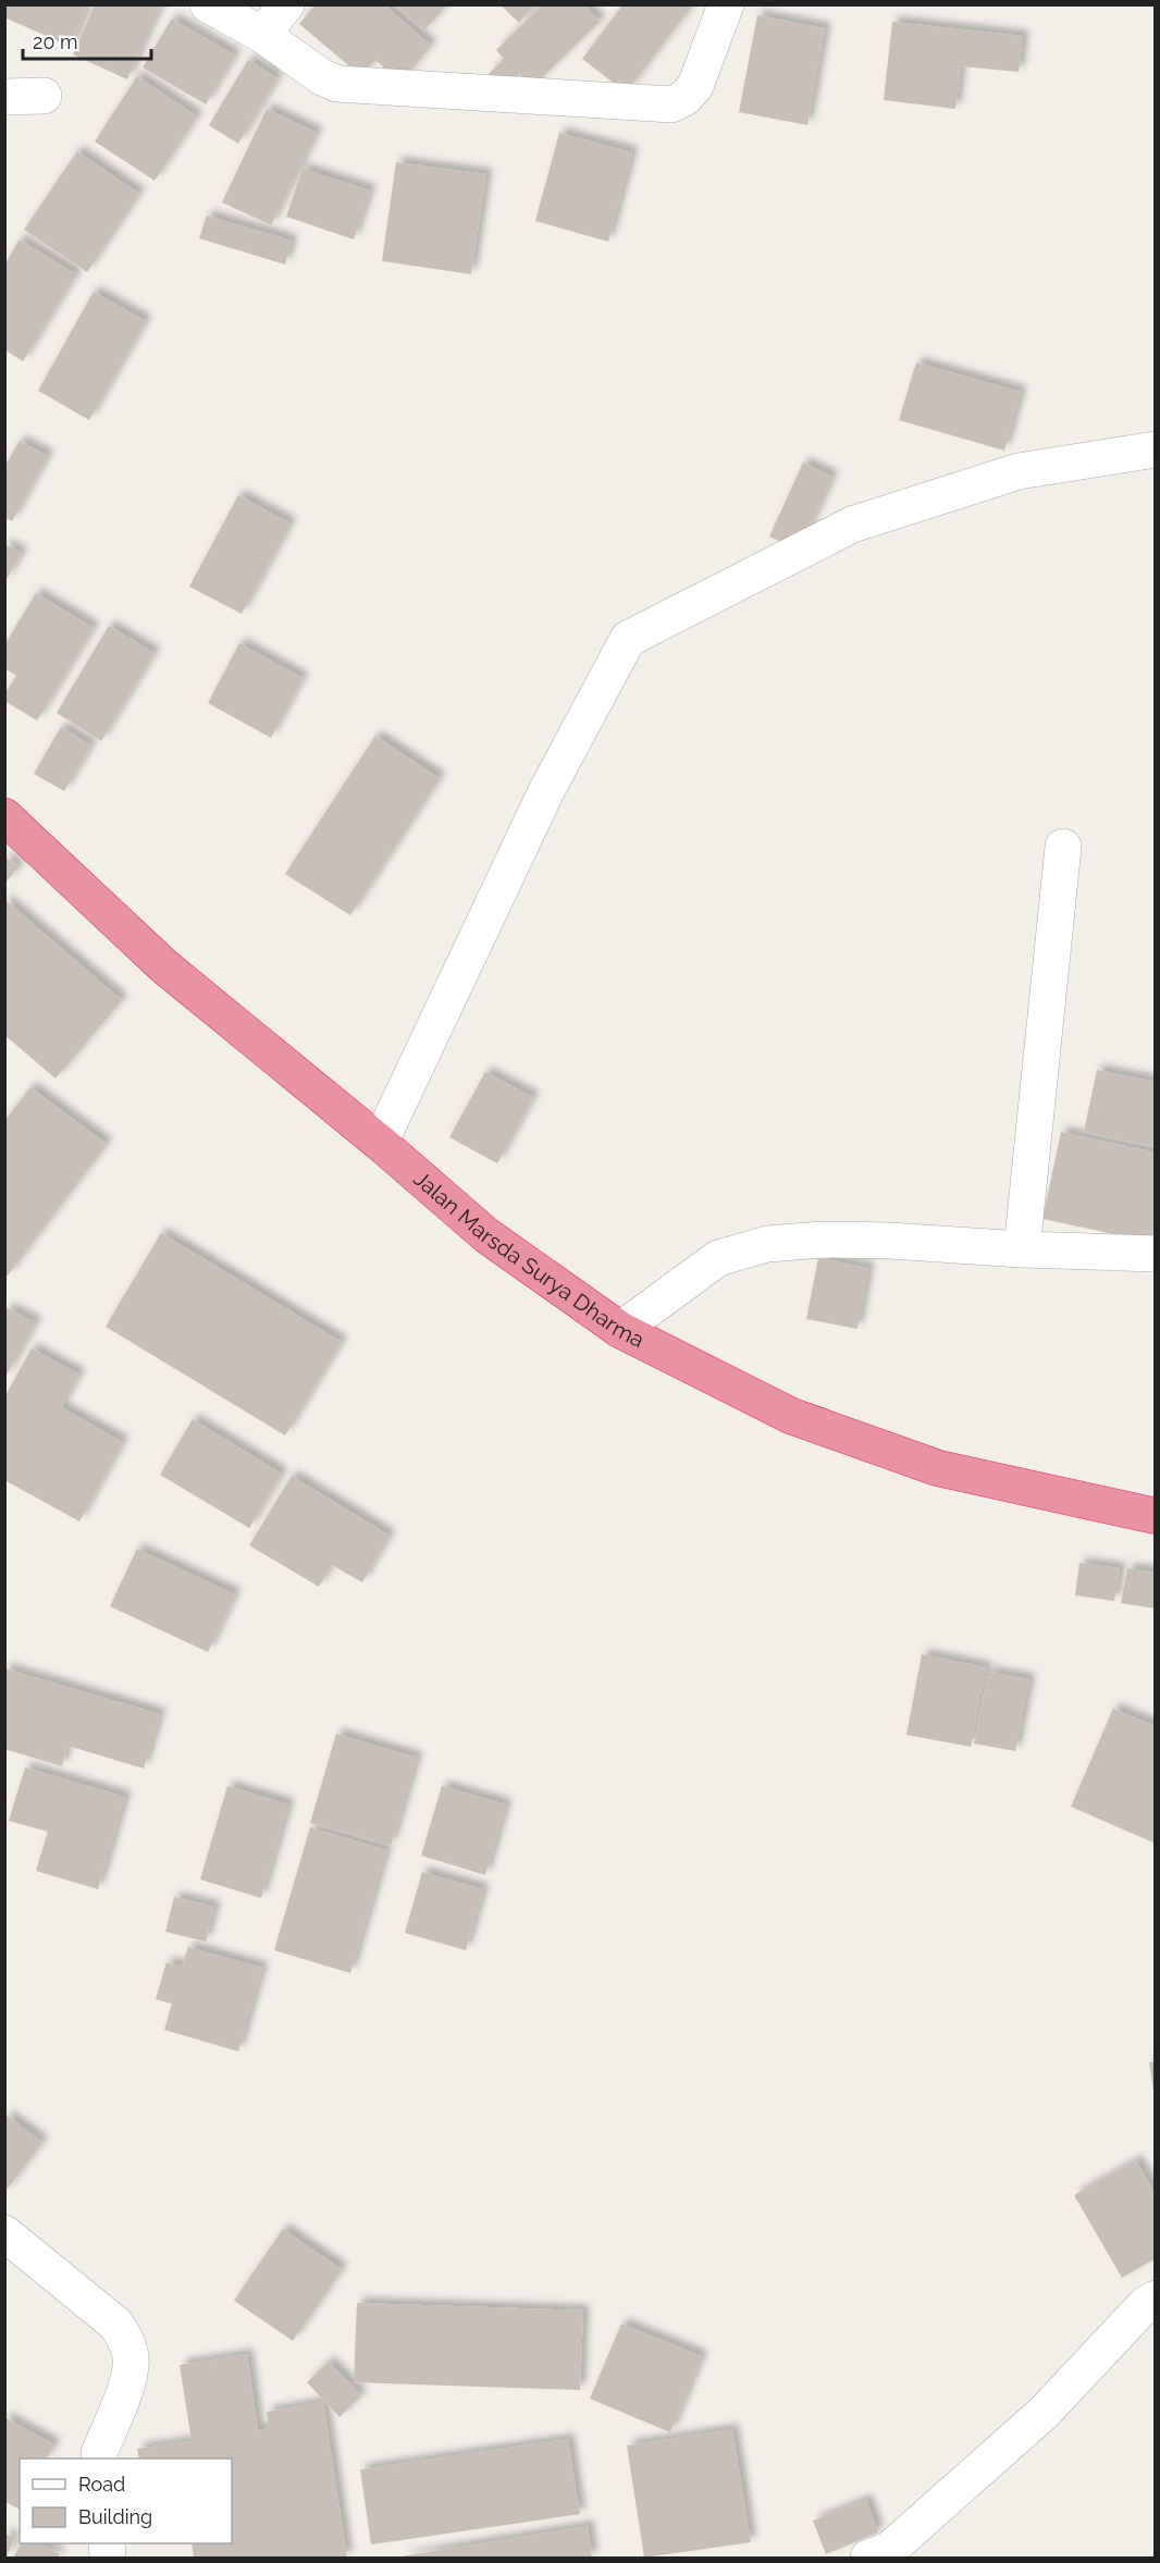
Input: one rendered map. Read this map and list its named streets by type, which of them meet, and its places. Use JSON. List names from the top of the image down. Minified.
{"streets":{"highway":["Jalan Marsda Surya Dharma"]},"legend":["Road","Building"],"scale_bar":"20 m"}
